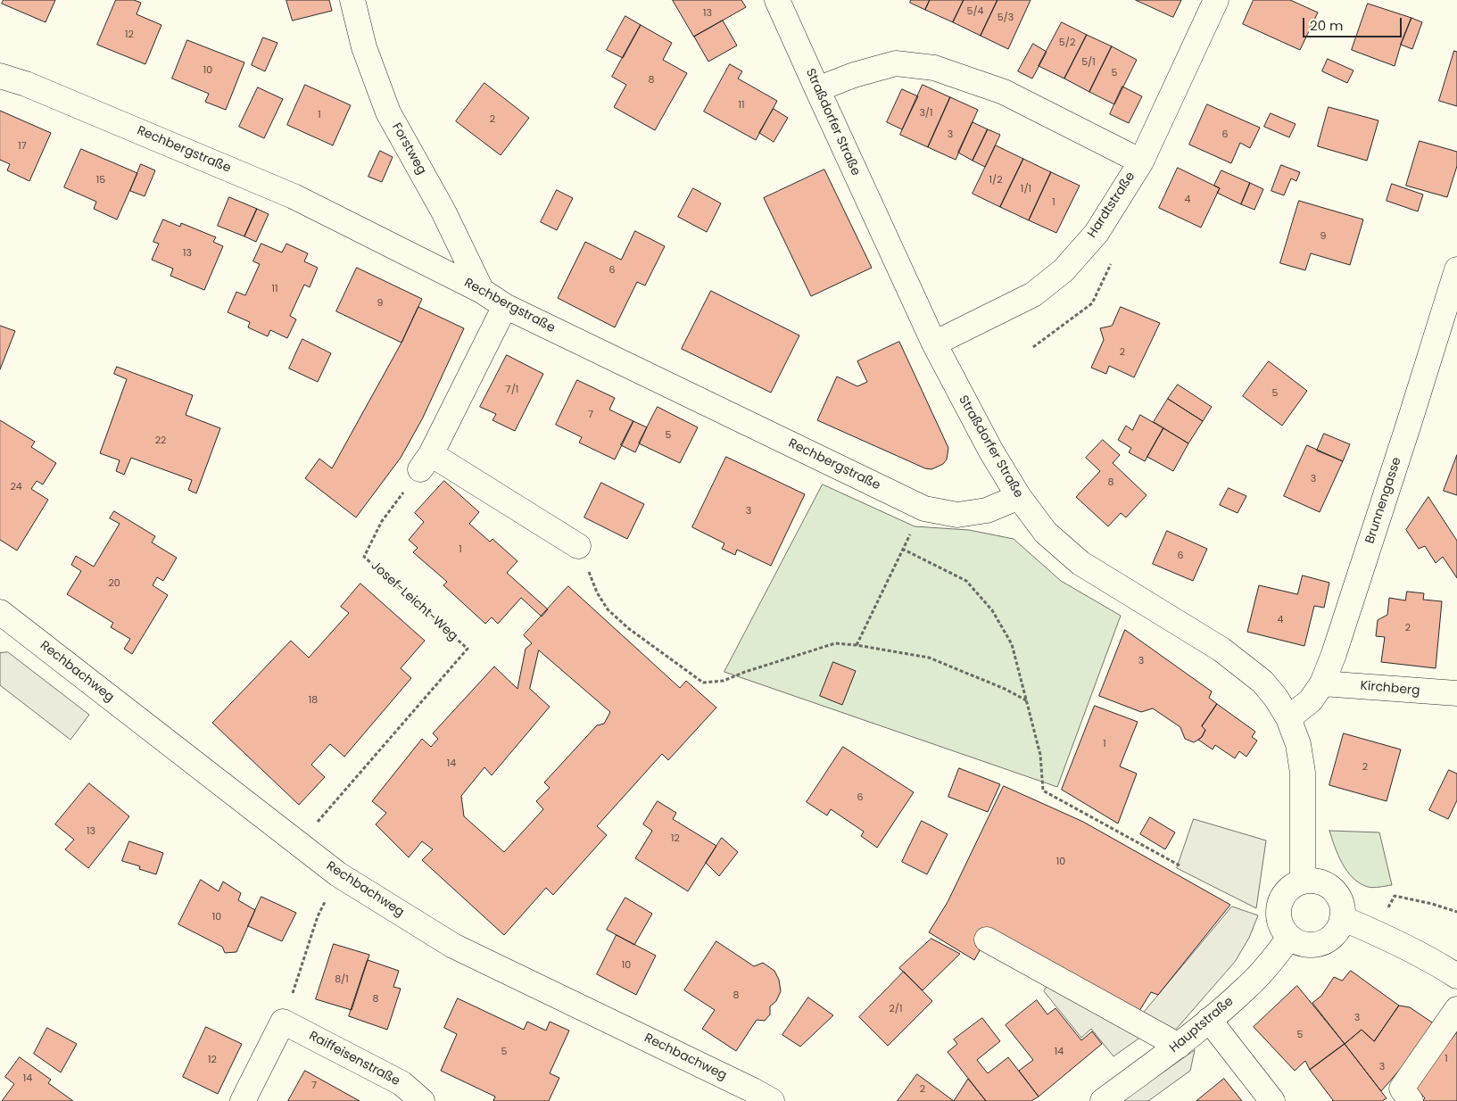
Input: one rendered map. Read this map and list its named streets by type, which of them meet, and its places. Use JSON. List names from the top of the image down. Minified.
{"streets":{"street":["Straßdorfer Straße","Forstweg","Rechbergstraße","Hardtstraße","Brunnengasse","Rechbachweg","Kirchberg","Hauptstraße","Raiffeisenstraße"],"path":["Josef-Leicht-Weg"]},"crossings":[["Straßdorfer Straße","Rechbergstraße"],["Straßdorfer Straße","Hardtstraße"],["Straßdorfer Straße","Brunnengasse"],["Straßdorfer Straße","Hauptstraße"],["Forstweg","Rechbergstraße"],["Brunnengasse","Kirchberg"],["Josef-Leicht-Weg","Rechbachweg"]],"house_numbers":["5/4","13","5/3","12","5/2","5/1","10","5","8","11","3/1","1","2","3","6","17","15","1/2","1/1","4","1","9","13","6","11","9","2","7/1","5","7","5","22","3","8","24","3","1","6","20","4","2","3","18","1","14","2","6","13","12","10","10","10","8/1","8","8","2/1","3","5","5","14","1","12","3","14","7","2"],"scale_bar":"20 m"}
